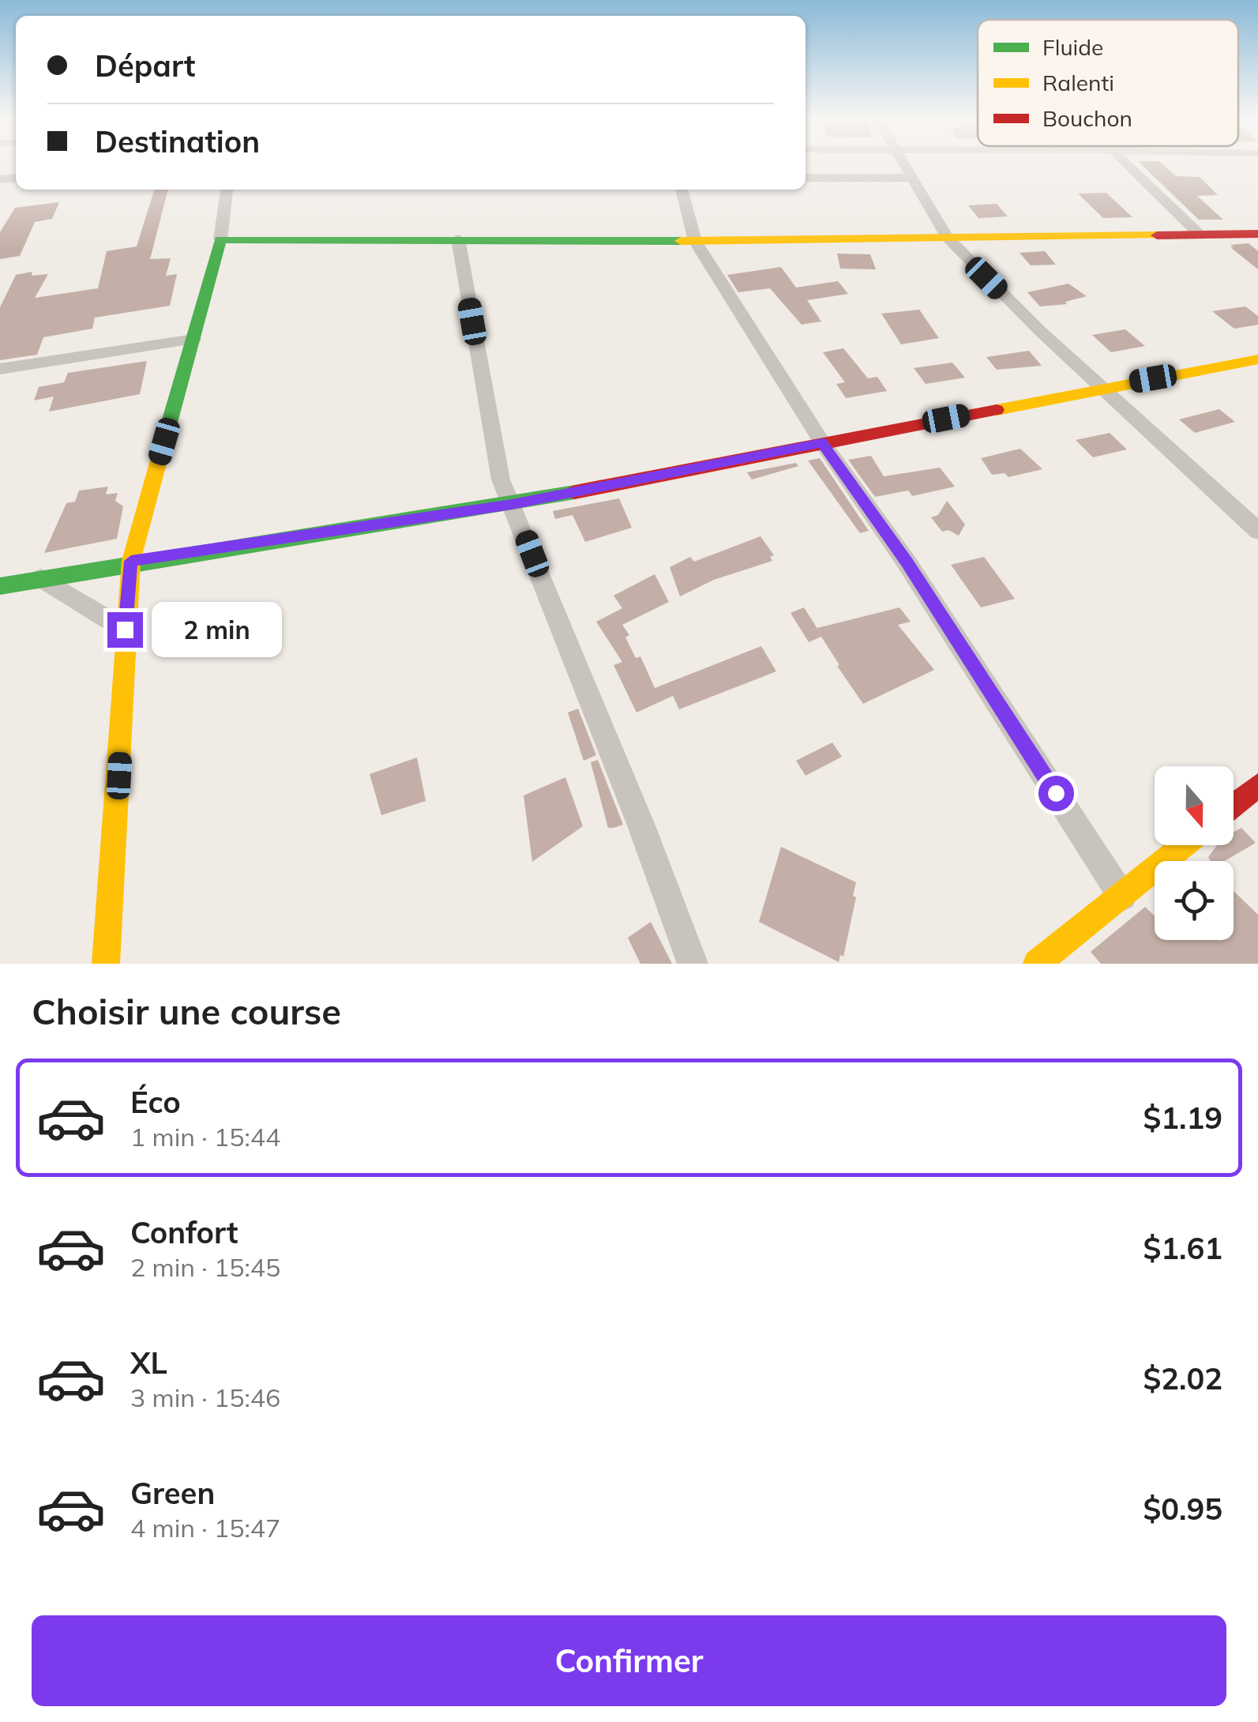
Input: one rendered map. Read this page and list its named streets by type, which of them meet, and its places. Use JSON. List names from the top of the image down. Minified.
{"legend":["Fluide","Ralenti","Bouchon"],"north":"bottom","page":{"banner":["Départ","Destination"],"bubble":"2 min","heading":"Choisir une course","list":[{"name":"Éco","note":"1 min · 15:44","value":"$1.19"},{"name":"Confort","note":"2 min · 15:45","value":"$1.61"},{"name":"XL","note":"3 min · 15:46","value":"$2.02"},{"name":"Green","note":"4 min · 15:47","value":"$0.95"}],"buttons":"Confirmer"}}
